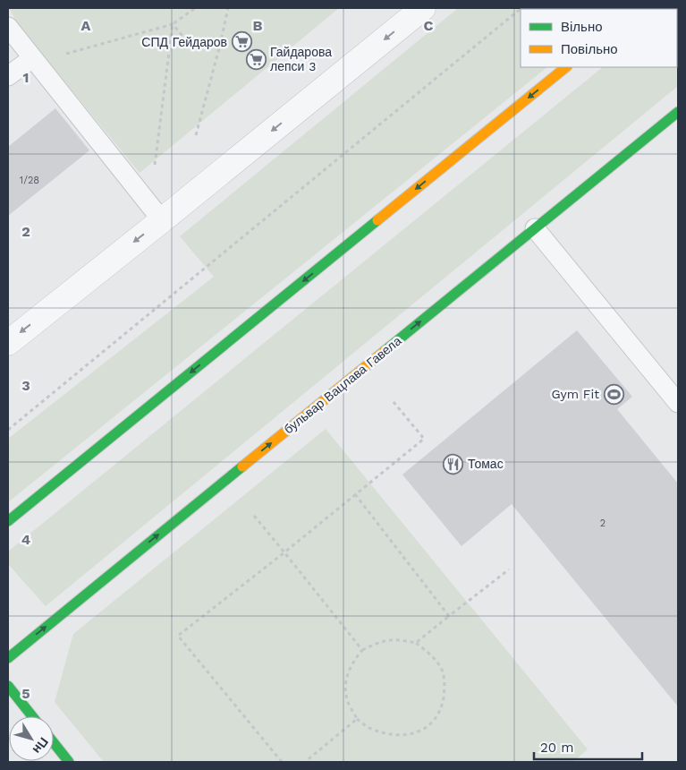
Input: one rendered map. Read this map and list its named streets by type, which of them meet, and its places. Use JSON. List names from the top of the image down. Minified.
{"streets":{"street":["бульвар Вацлава Гавела"]},"one_way":["бульвар Вацлава Гавела"],"places":{"supermarket":["СПД Гейдаров","Гайдарова лепси 3"],"sports":["Gym Fit"],"restaurant":["Томас"]},"house_numbers":["1/28","2"],"legend":["Вільно","Повільно"],"scale_bar":"20 m","north":"bottom right","grid":{"columns":["A","B","C"],"rows":["1","2","3","4","5"]}}
